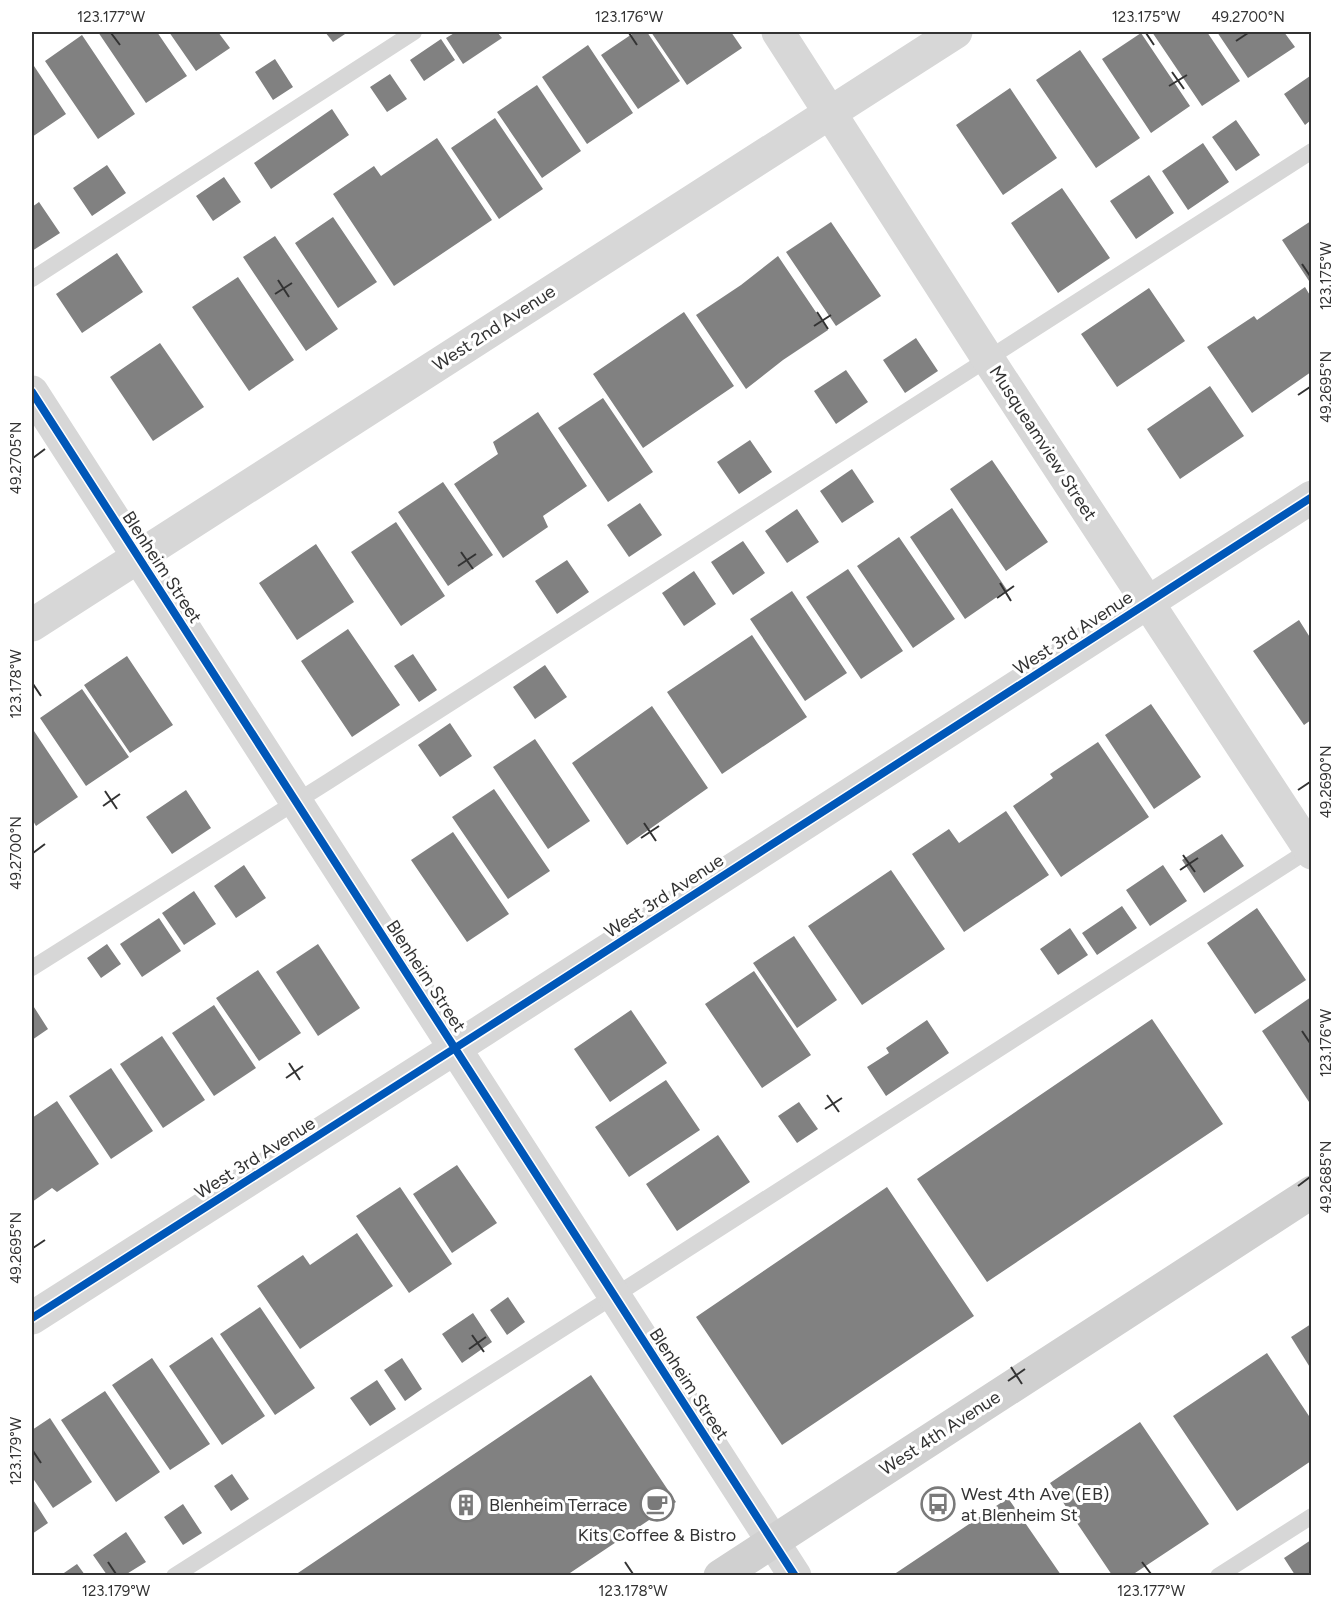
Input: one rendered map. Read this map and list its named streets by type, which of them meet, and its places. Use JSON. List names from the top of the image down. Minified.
{"streets":{"main road":["West 4th Avenue"],"street":["West 2nd Avenue","Musqueamview Street","Blenheim Street","West 3rd Avenue"]},"crossings":[["West 2nd Avenue","Musqueamview Street"],["West 2nd Avenue","Blenheim Street"],["Musqueamview Street","West 3rd Avenue"],["Blenheim Street","West 3rd Avenue"],["Blenheim Street","West 4th Avenue"]],"places":{"cafe":["Kits Coffee & Bistro"],"bus stop":["West 4th Ave (EB) at Blenheim St"],"building":["Blenheim Terrace"]},"coordinates":["123.177°W","123.176°W","123.175°W","49.2700°N","49.2695°N","49.2705°N","123.178°W","49.2690°N","49.2685°N","123.179°W"]}
